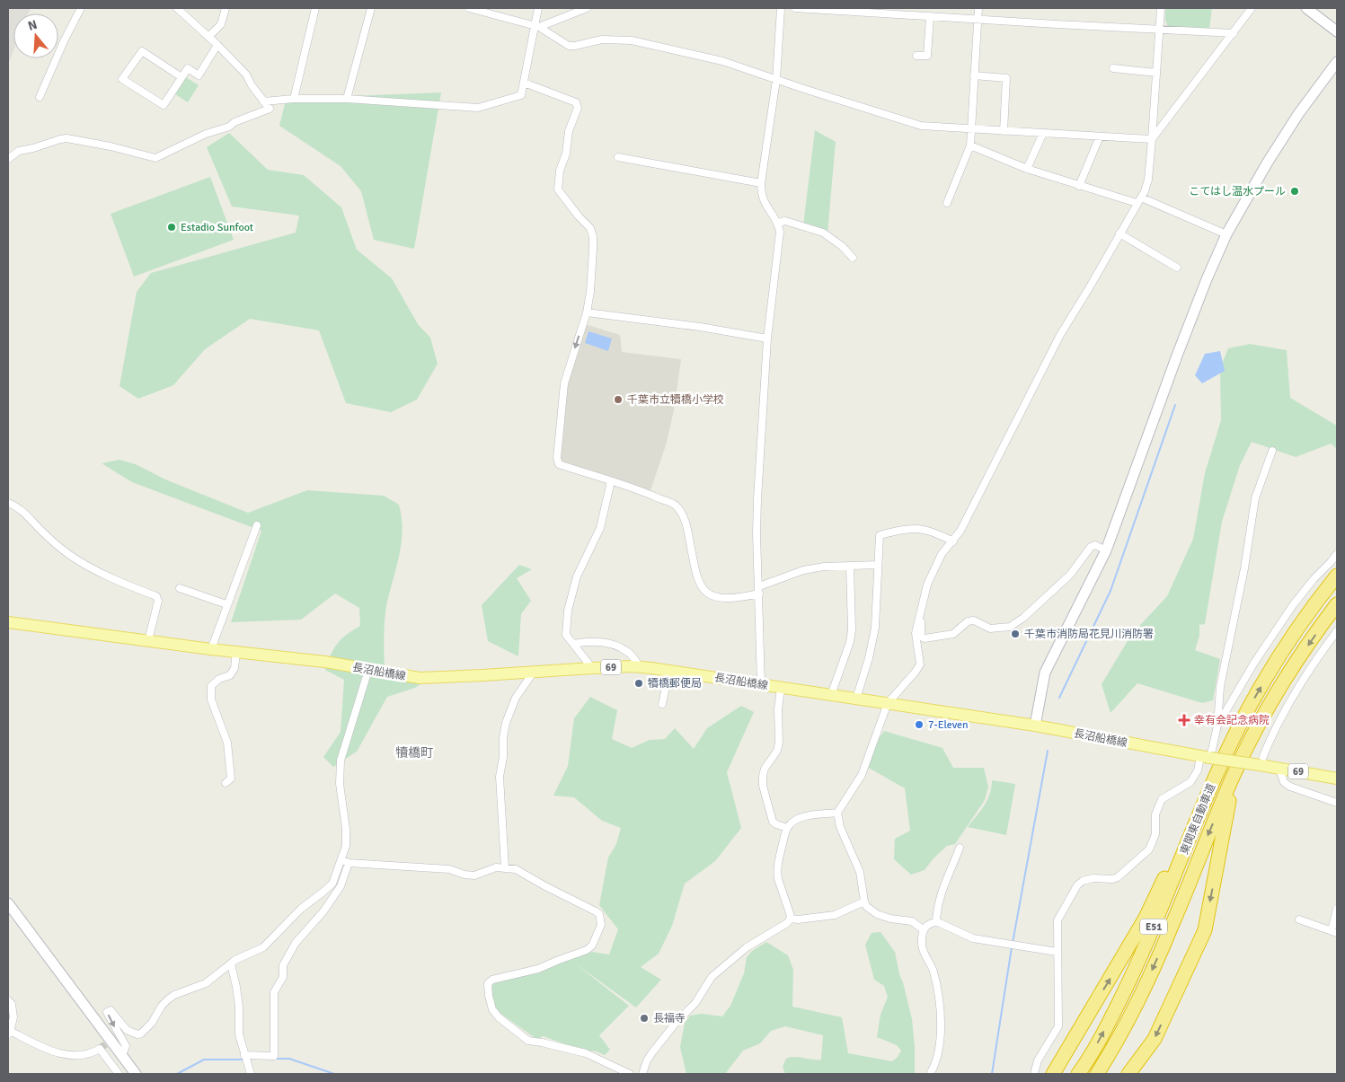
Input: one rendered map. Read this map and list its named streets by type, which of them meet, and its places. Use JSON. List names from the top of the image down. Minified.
{"streets":{"highway":["東関東自動車道","E51"],"main road":["69","長沼船橋線"]},"districts":["犢橋町"],"places":{"other":["こてはし温水プール","Estadio Sunfoot","千葉市立犢橋小学校","千葉市消防局花見川消防署","犢橋郵便局","7-Eleven","長福寺"],"health":["幸有会記念病院"]},"north":"top"}
